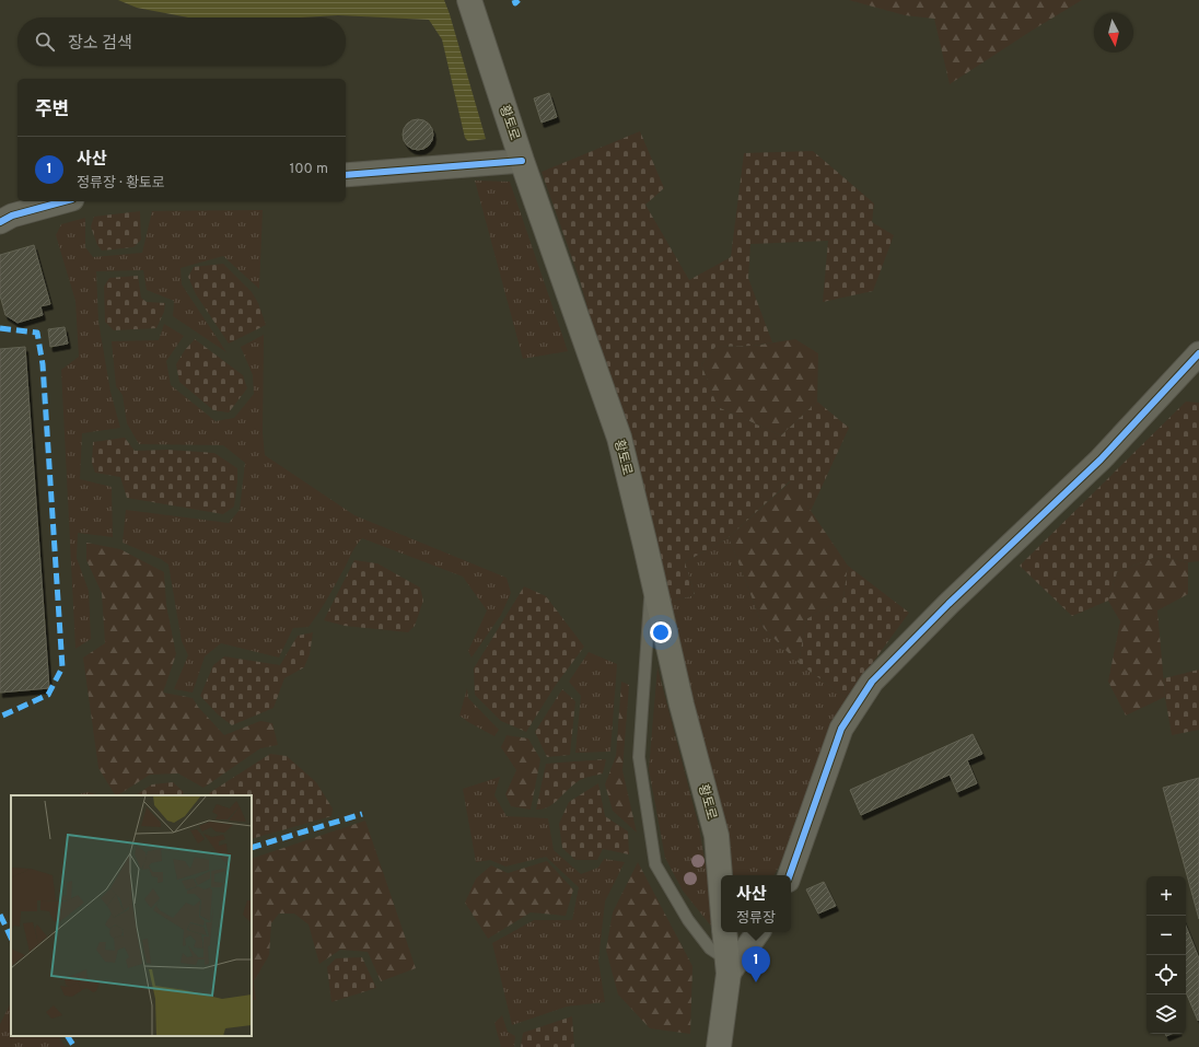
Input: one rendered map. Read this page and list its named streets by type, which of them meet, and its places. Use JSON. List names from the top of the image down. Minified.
{"streets":{"main road":["황토로"]},"north":"bottom","page":{"search":"장소 검색","heading":"주변","list":[{"mark":"1","name":"사산","note":"정류장 · 황토로","value":"100 m"}],"popup":["사산","정류장"],"map_buttons":["+","−"],"pins":"1"}}
